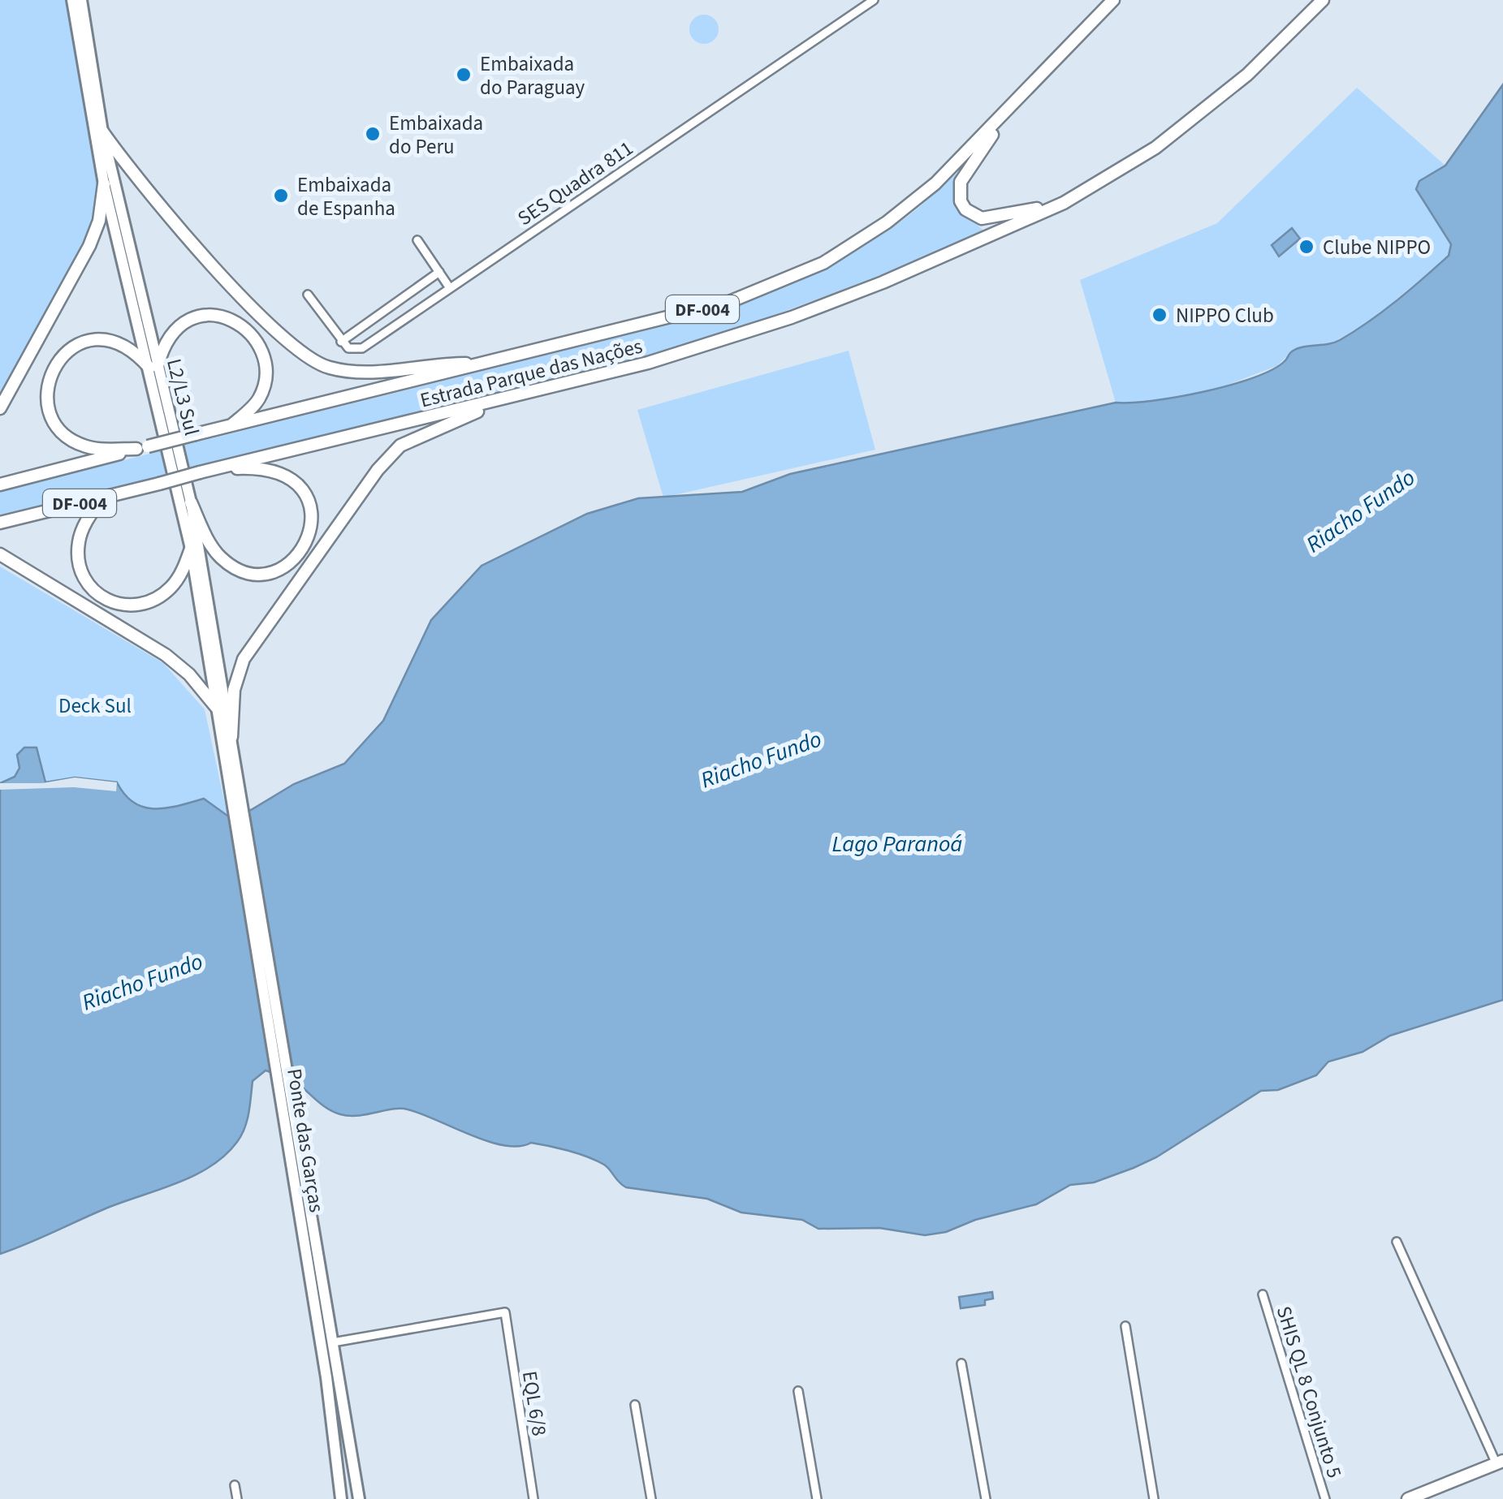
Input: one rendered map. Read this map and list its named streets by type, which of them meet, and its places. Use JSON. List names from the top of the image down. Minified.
{"streets":{"main road":["DF-004","Estrada Parque das Nações","L2/L3 Sul","Ponte das Garças"],"street":["SES Quadra 811","SHIS QL 8 Conjunto 5","EQL 6/8"]},"crossings":[["L2/L3 Sul","Ponte das Garças"],["Ponte das Garças","EQL 6/8"]],"water":["Riacho Fundo","Lago Paranoá"],"parks":["Deck Sul"],"places":["Embaixada do Paraguay","Embaixada do Peru","Embaixada de Espanha","Clube NIPPO","NIPPO Club"]}
